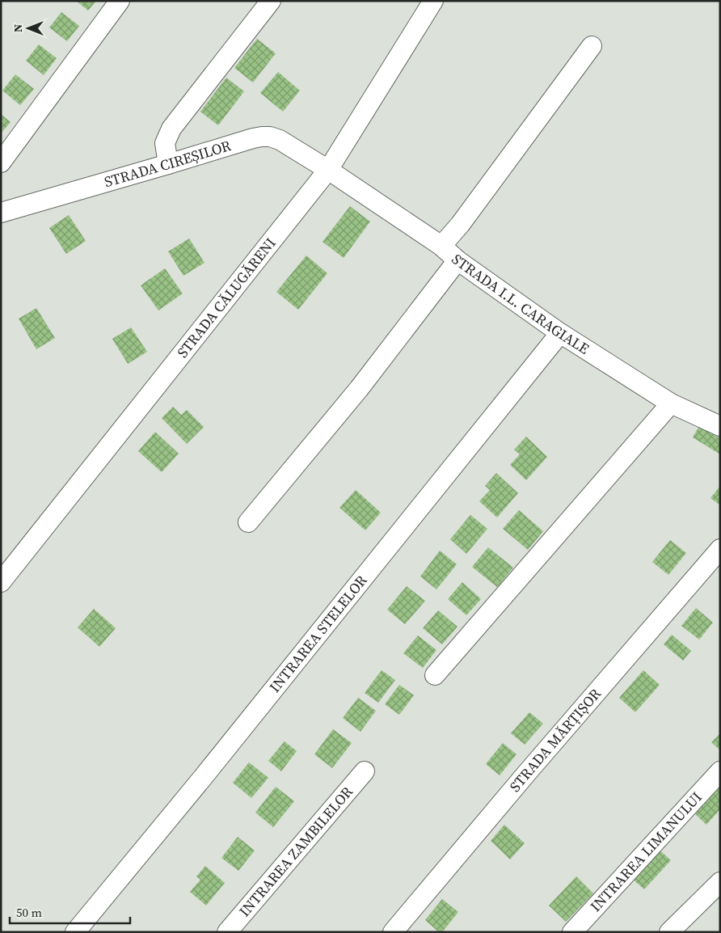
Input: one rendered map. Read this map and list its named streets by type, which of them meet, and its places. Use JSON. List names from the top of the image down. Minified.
{"streets":{"street":["STRADA CIREȘILOR","STRADA CĂLUGĂRENI","STRADA I.L. CARAGIALE","INTRAREA STELELOR","STRADA MĂRȚIȘOR","INTRAREA ZAMBILELOR","INTRAREA LIMANULUI"]},"crossings":[["STRADA CIREȘILOR","STRADA CĂLUGĂRENI"],["STRADA CIREȘILOR","STRADA I.L. CARAGIALE"],["STRADA CĂLUGĂRENI","STRADA I.L. CARAGIALE"],["STRADA I.L. CARAGIALE","INTRAREA STELELOR"]],"scale_bar":"50 m","north":"left"}
